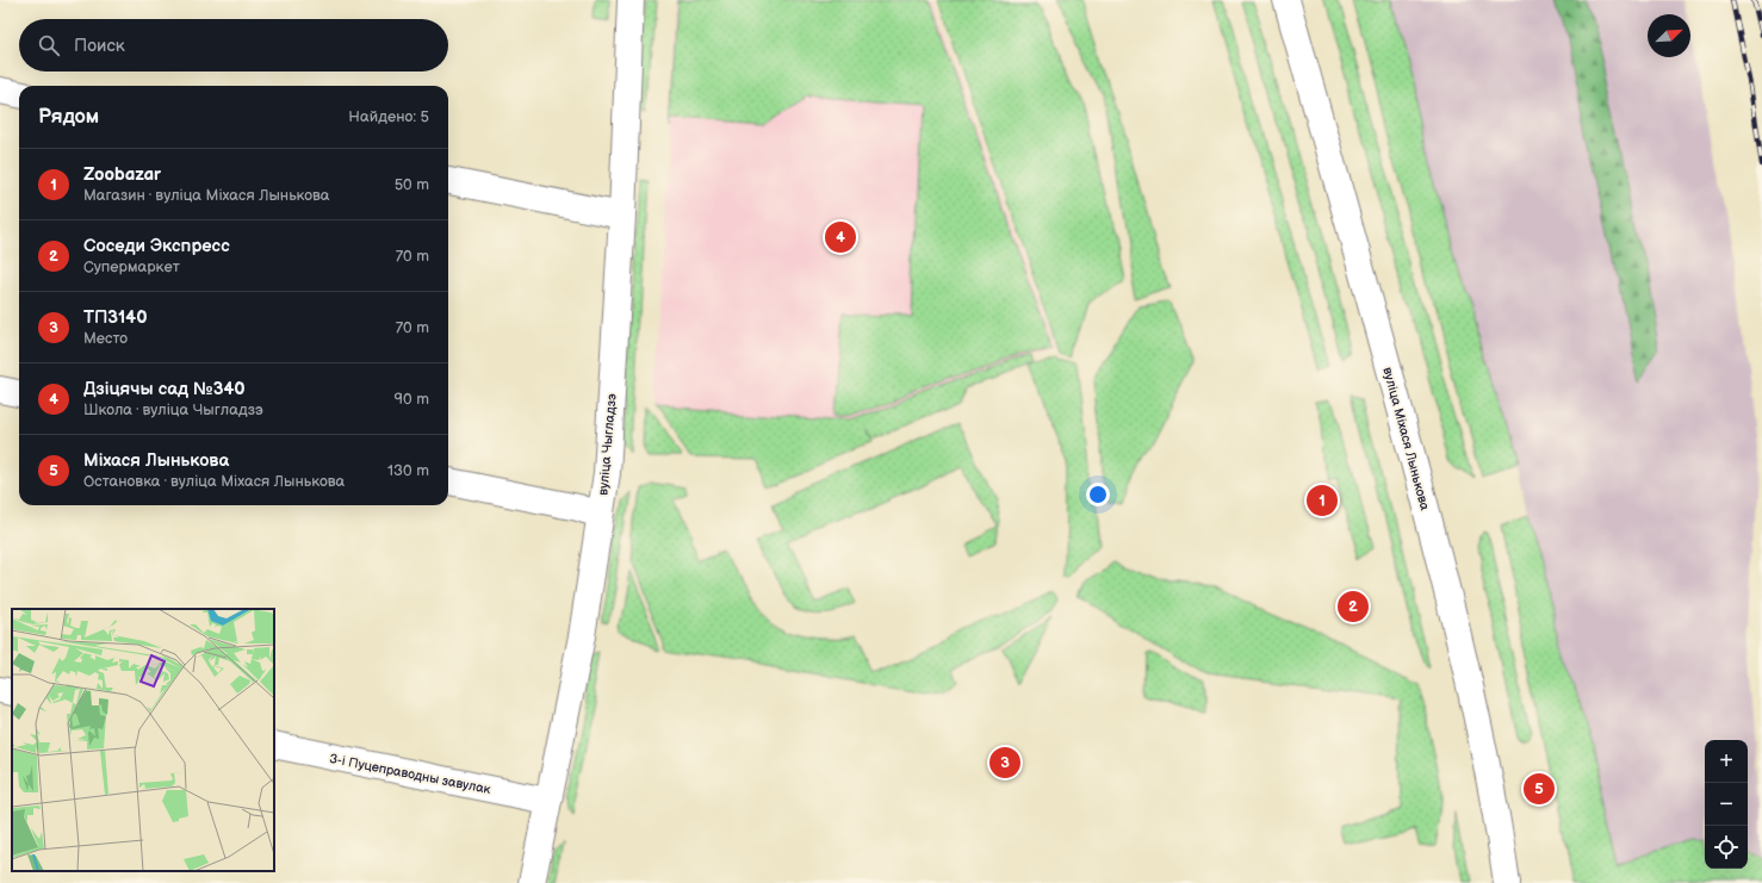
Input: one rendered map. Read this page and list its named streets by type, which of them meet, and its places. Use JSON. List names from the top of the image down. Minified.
{"streets":{"street":["вуліца Міхася Лынькова","вуліца Чыгладзэ","3-і Пуцеправодны завулак"]},"crossings":[["вуліца Чыгладзэ","3-і Пуцеправодны завулак"]],"north":"top right","page":{"search":"Поиск","heading":["Рядом","Найдено: 5"],"list":[{"mark":"1","name":"Zoobazar","note":"Магазин · вуліца Міхася Лынькова","value":"50 m"},{"mark":"2","name":"Соседи Экспресс","note":"Супермаркет","value":"70 m"},{"mark":"3","name":"ТП3140","note":"Место","value":"70 m"},{"mark":"4","name":"Дзіцячы сад №340","note":"Школа · вуліца Чыгладзэ","value":"90 m"},{"mark":"5","name":"Міхася Лынькова","note":"Остановка · вуліца Міхася Лынькова","value":"130 m"}],"pins":["4","1","2","3","5"],"map_buttons":["+","−"]}}
